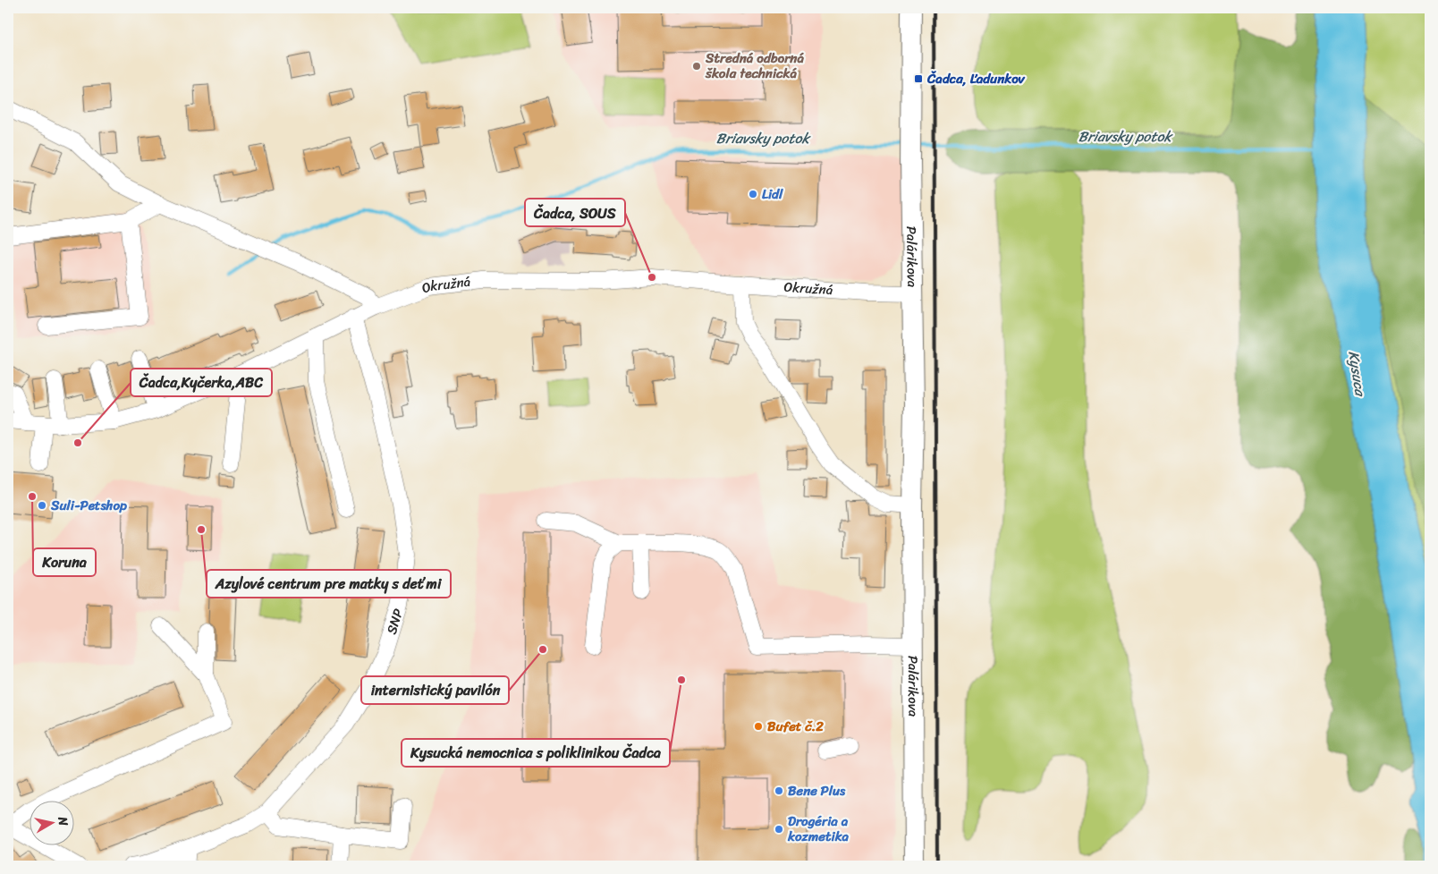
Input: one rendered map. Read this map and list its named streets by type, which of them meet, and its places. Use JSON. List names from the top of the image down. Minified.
{"streets":{"main road":["Palárikova"],"street":["Okružná","SNP"]},"crossings":[["Palárikova","Okružná"],["Okružná","SNP"]],"water":["Briavsky potok","Kysuca"],"places":{"other":["Stredná odborná škola technická","Lidl","Čadca, SOUS","Čadca,Kyčerka,ABC","Koruna","Suli-Petshop","Azylové centrum pre matky s deťmi","internistický pavilón","Kysucká nemocnica s poliklinikou Čadca","Bufet č.2","Bene Plus","Drogéria a kozmetika"],"transit":["Čadca, Ľadunkov"]},"north":"right"}
